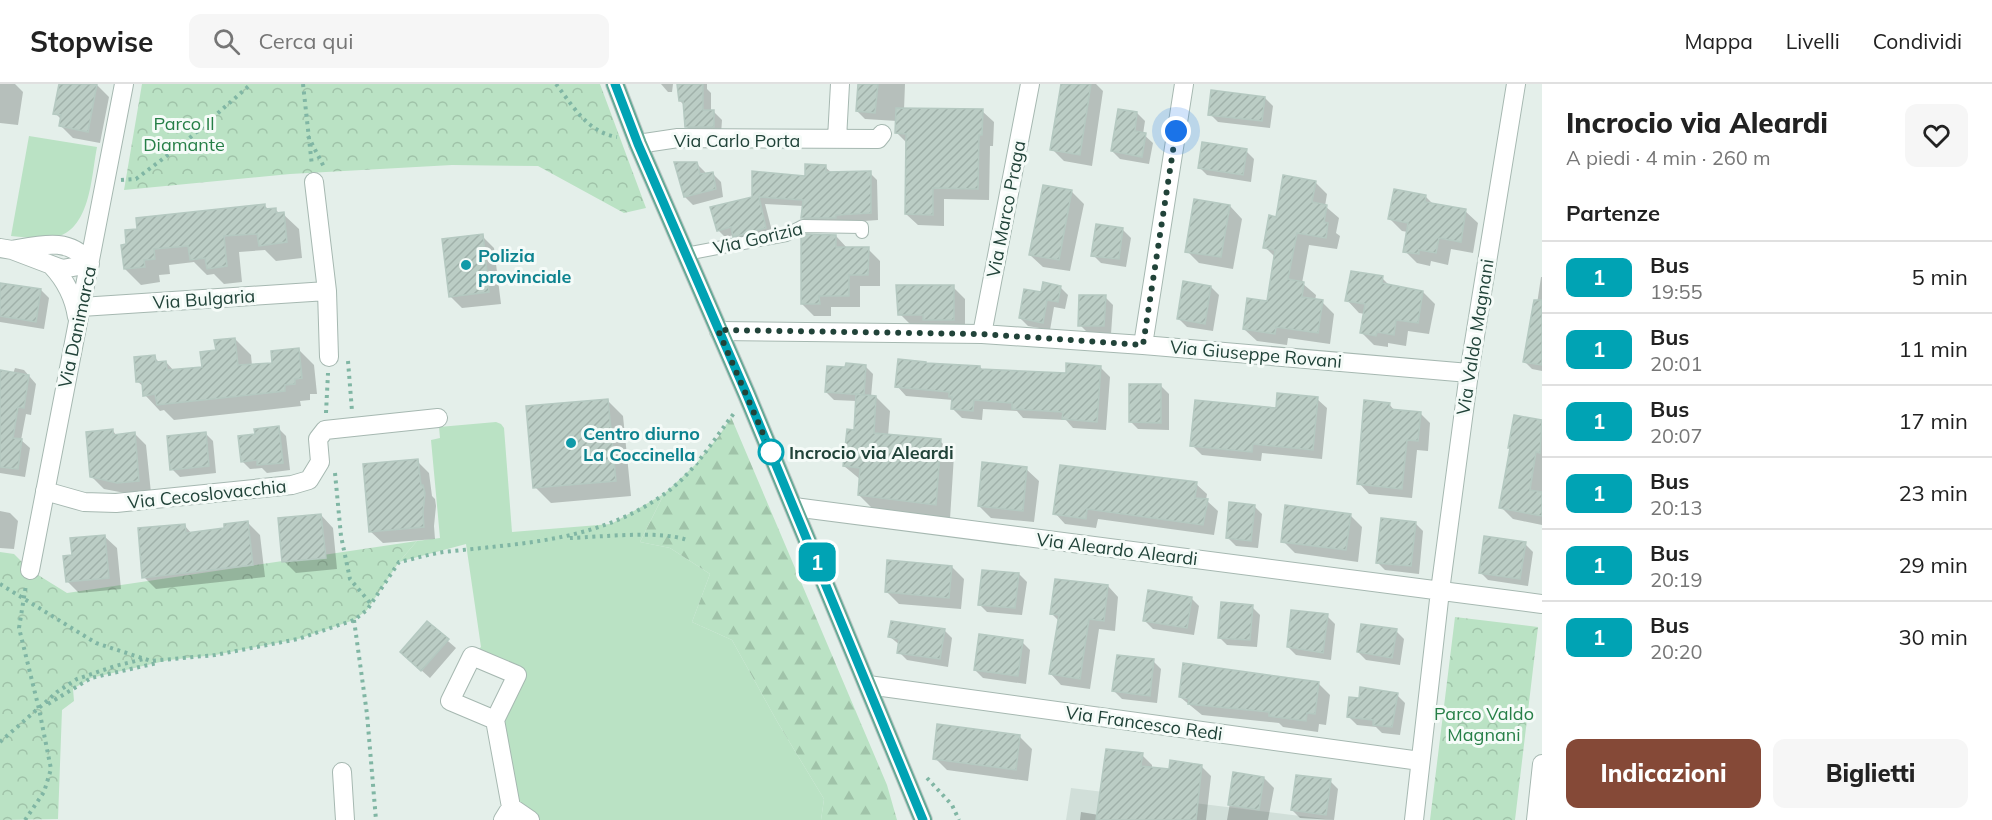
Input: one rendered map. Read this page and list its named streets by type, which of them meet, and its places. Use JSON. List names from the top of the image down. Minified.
{"streets":{"main road":["Via Gorizia"],"street":["Via Carlo Porta","Via Marco Praga","Via Bulgaria","Via Danimarca","Via Valdo Magnani","Via Giuseppe Rovani","Via Cecoslovacchia","Via Aleardo Aleardi","Via Francesco Redi"]},"crossings":[["Via Carlo Porta","Via Gorizia"],["Via Marco Praga","Via Giuseppe Rovani"],["Via Gorizia","Via Giuseppe Rovani"],["Via Gorizia","Via Aleardo Aleardi"],["Via Gorizia","Via Francesco Redi"],["Via Bulgaria","Via Danimarca"],["Via Danimarca","Via Cecoslovacchia"],["Via Valdo Magnani","Via Giuseppe Rovani"],["Via Valdo Magnani","Via Aleardo Aleardi"]],"parks":["Parco Il Diamante","Parco Valdo Magnani"],"places":["Polizia provinciale","Centro diurno La Coccinella","Incrocio via Aleardi"],"lines":["bus line 1"],"page":{"header":"Stopwise","search":"Cerca qui","nav":["Mappa","Livelli","Condividi"],"on_map":"1","heading":[["Incrocio via Aleardi","A piedi · 4 min · 260 m"],"Partenze"],"list":[{"mark":"1","name":"Bus","note":"19:55","value":"5 min"},{"mark":"1","name":"Bus","note":"20:01","value":"11 min"},{"mark":"1","name":"Bus","note":"20:07","value":"17 min"},{"mark":"1","name":"Bus","note":"20:13","value":"23 min"},{"mark":"1","name":"Bus","note":"20:19","value":"29 min"},{"mark":"1","name":"Bus","note":"20:20","value":"30 min"}],"buttons":["Indicazioni","Biglietti"]}}
